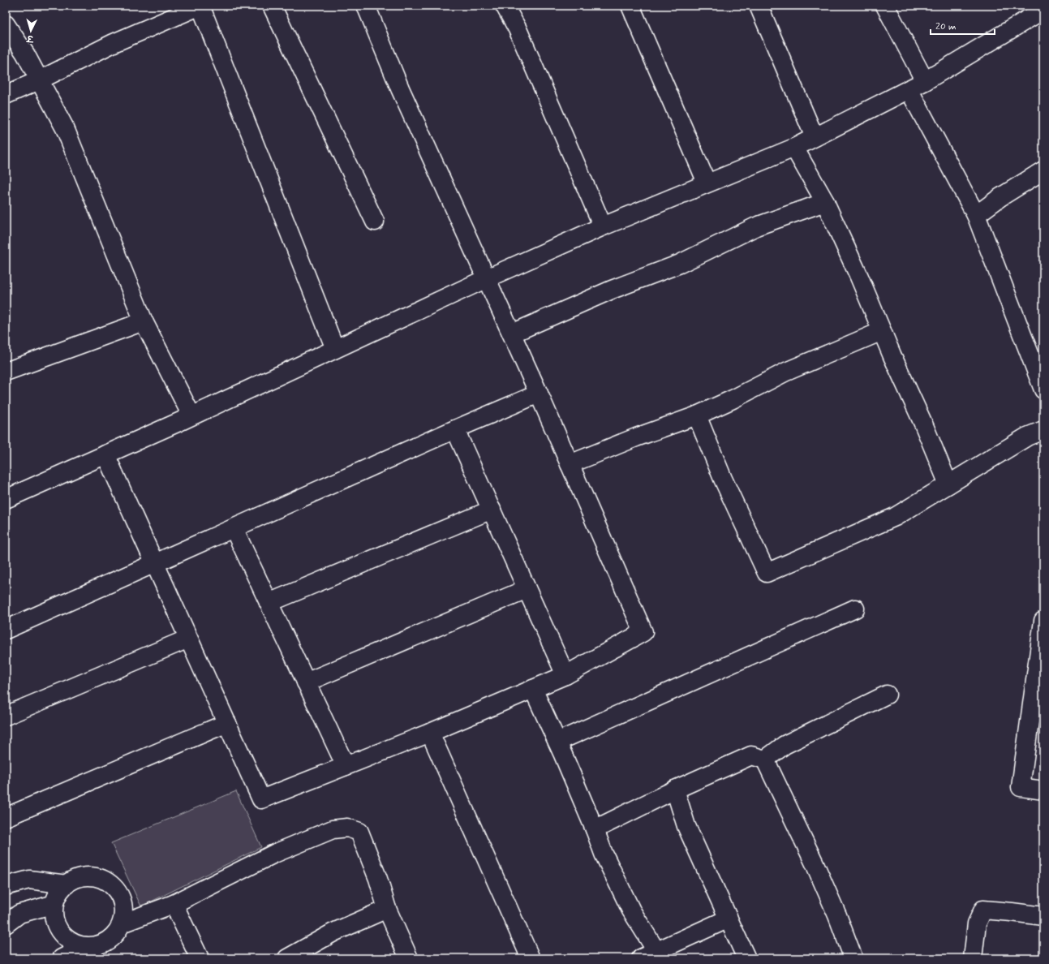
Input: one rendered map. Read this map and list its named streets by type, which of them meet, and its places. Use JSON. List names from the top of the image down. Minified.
{"scale_bar":"20 m","north":"bottom"}
